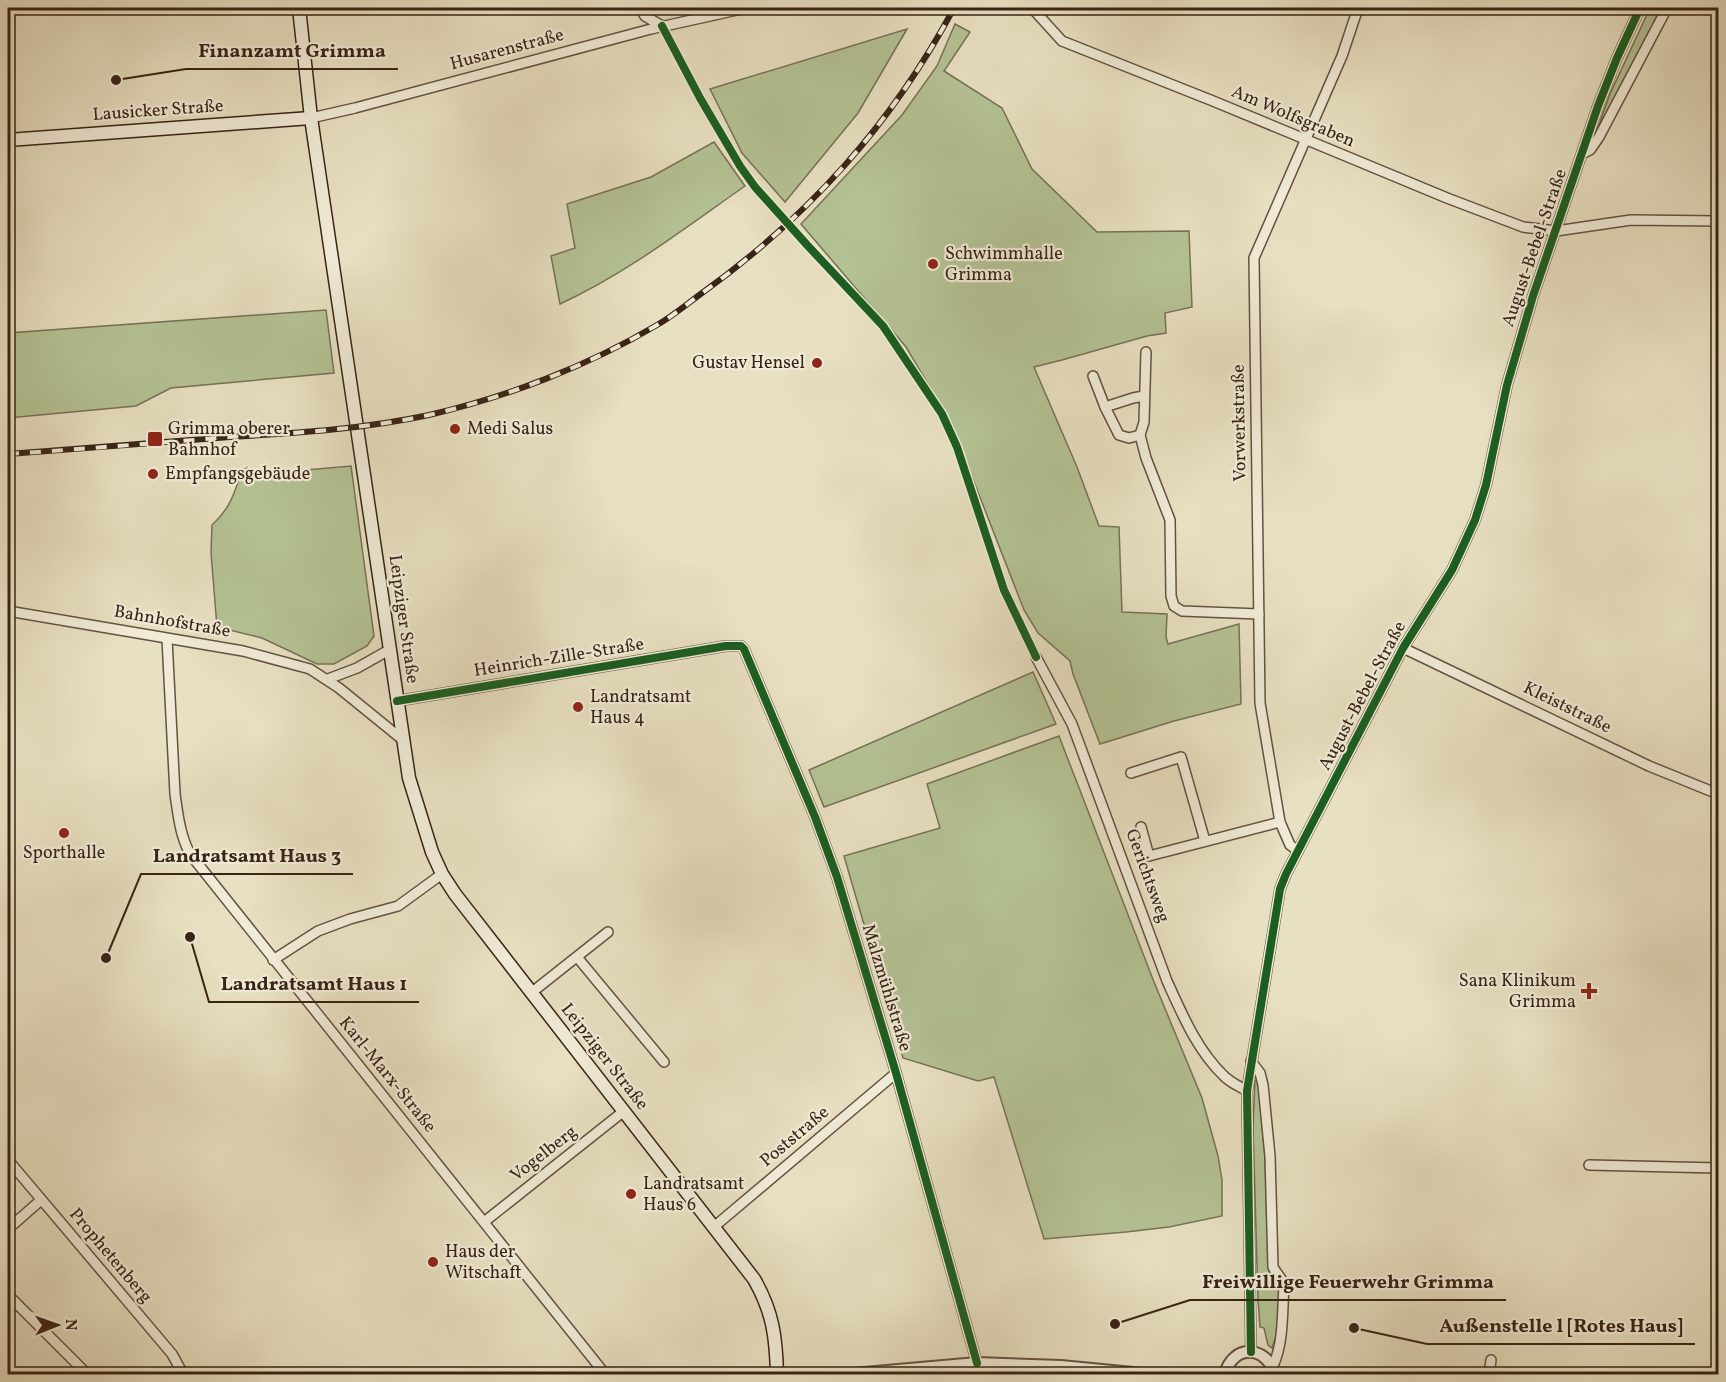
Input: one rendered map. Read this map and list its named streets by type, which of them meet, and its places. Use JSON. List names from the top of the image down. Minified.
{"streets":{"main road":["Lausicker Straße","Leipziger Straße"],"street":["Husarenstraße","Am Wolfsgraben","August-Bebel-Straße","Vorwerkstraße","Bahnhofstraße","Heinrich-Zille-Straße","Kleiststraße","Gerichtsweg","Malzmühlstraße","Karl-Marx-Straße","Poststraße","Vogelberg","Prophetenberg"]},"crossings":[["Husarenstraße","Lausicker Straße"],["Husarenstraße","Leipziger Straße"],["Lausicker Straße","Leipziger Straße"],["Am Wolfsgraben","August-Bebel-Straße"],["Am Wolfsgraben","Vorwerkstraße"],["August-Bebel-Straße","Vorwerkstraße"],["August-Bebel-Straße","Kleiststraße"],["August-Bebel-Straße","Gerichtsweg"],["Leipziger Straße","Bahnhofstraße"],["Leipziger Straße","Heinrich-Zille-Straße"],["Leipziger Straße","Poststraße"],["Leipziger Straße","Vogelberg"],["Bahnhofstraße","Karl-Marx-Straße"],["Heinrich-Zille-Straße","Malzmühlstraße"],["Malzmühlstraße","Poststraße"],["Karl-Marx-Straße","Vogelberg"]],"places":{"other":["Finanzamt Grimma","Schwimmhalle Grimma","Gustav Hensel","Medi Salus","Empfangsgebäude","Landratsamt Haus 4","Sporthalle","Landratsamt Haus 1","Landratsamt Haus 3","Landratsamt Haus 6","Haus der Witschaft","Freiwillige Feuerwehr Grimma","Außenstelle l [Rotes Haus]"],"transit":["Grimma oberer Bahnhof"],"health":["Sana Klinikum Grimma"]},"north":"right"}
